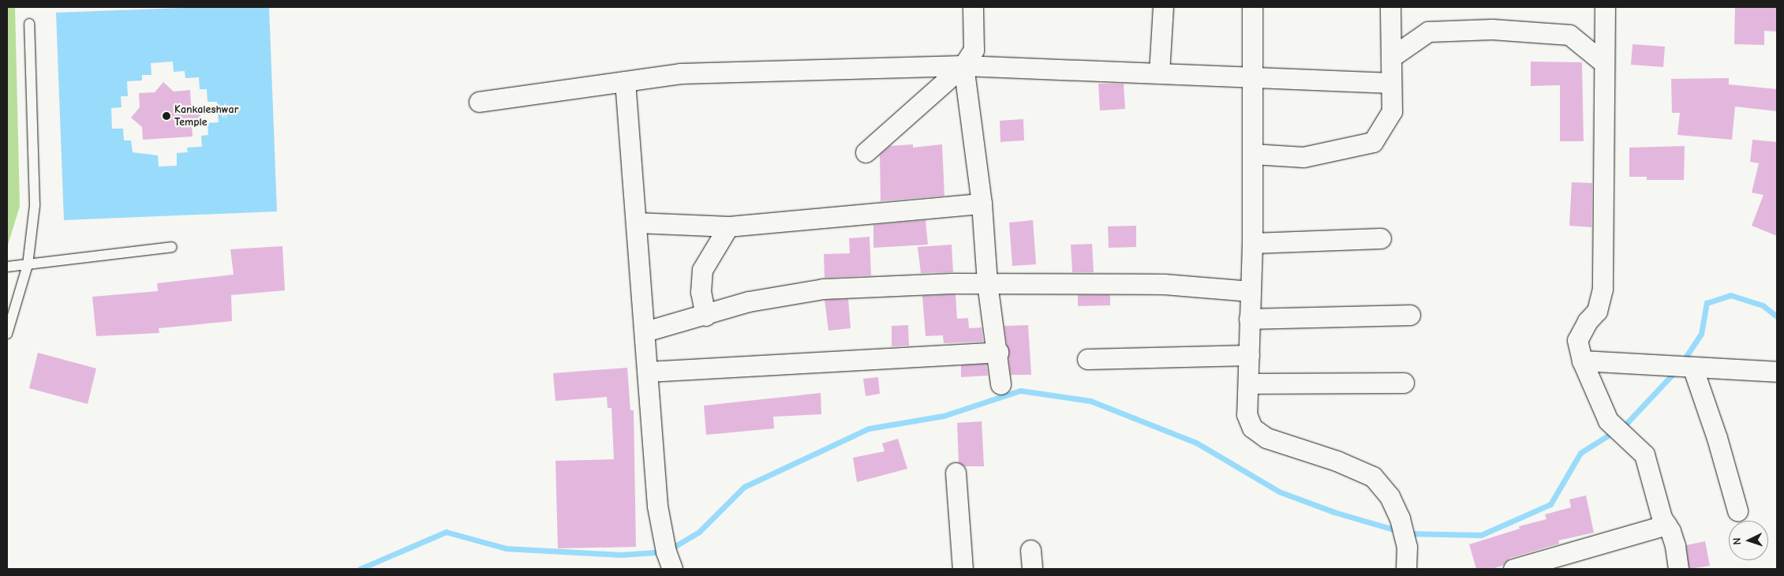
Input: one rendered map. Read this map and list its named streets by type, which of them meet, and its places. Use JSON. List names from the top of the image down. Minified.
{"places":["Kankaleshwar Temple"],"north":"left"}
